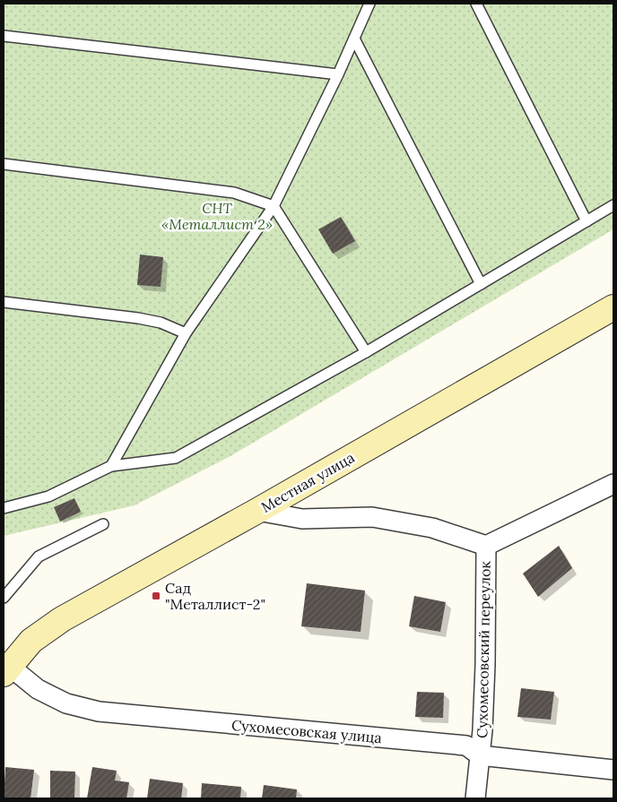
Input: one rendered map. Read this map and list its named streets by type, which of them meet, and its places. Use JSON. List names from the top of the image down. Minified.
{"streets":{"main road":["Местная улица"],"street":["Сухомесовский переулок","Сухомесовская улица"]},"crossings":[["Местная улица","Сухомесовский переулок"],["Местная улица","Сухомесовская улица"],["Сухомесовский переулок","Сухомесовская улица"]],"parks":["СНТ «Металлист 2»"],"places":{"transit":["Сад \"Металлист-2\""]}}
